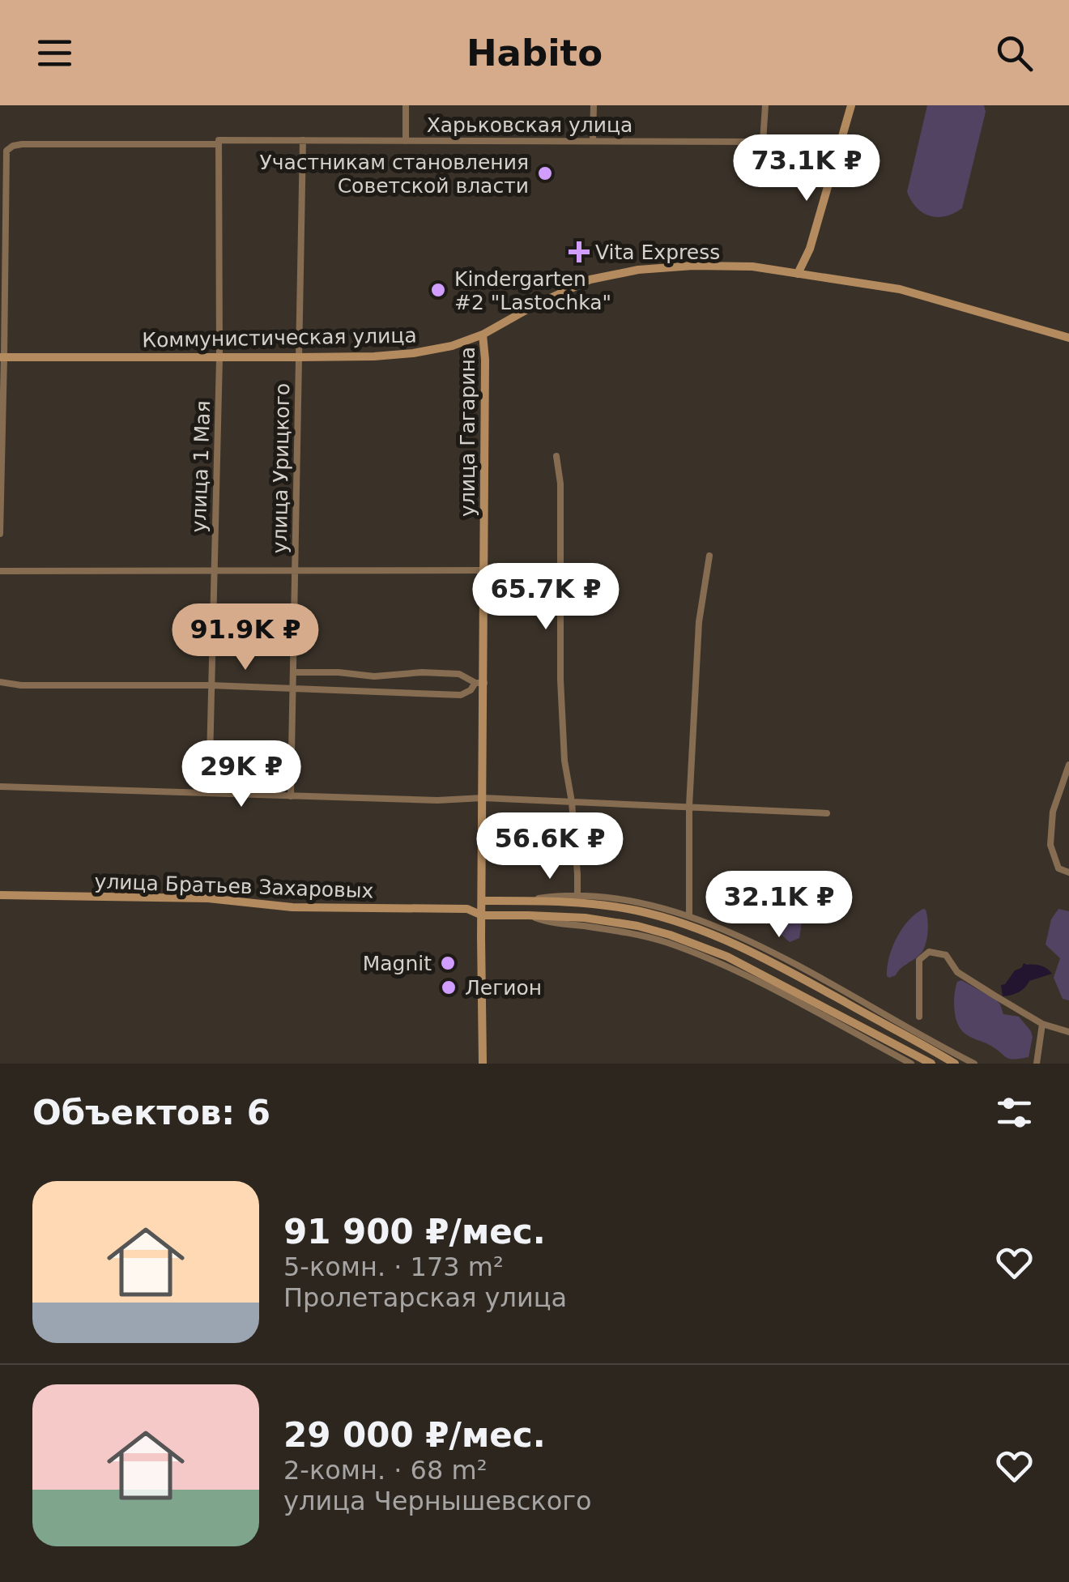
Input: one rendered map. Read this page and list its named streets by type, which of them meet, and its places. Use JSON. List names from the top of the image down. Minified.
{"streets":{"main road":["Коммунистическая улица","улица Гагарина","улица Братьев Захаровых"],"street":["Харьковская улица","улица 1 Мая","улица Урицкого"]},"crossings":[["Харьковская улица","улица 1 Мая"],["Харьковская улица","улица Урицкого"],["Коммунистическая улица","улица Гагарина"],["Коммунистическая улица","улица 1 Мая"],["Коммунистическая улица","улица Урицкого"],["улица Гагарина","улица Братьев Захаровых"]],"places":{"other":["Участникам становления Советской власти","Kindergarten #2 \"Lastochka\"","Magnit","Легион"],"health":["Vita Express"]},"page":{"header":"Habito","price":["73.1K ₽","65.7K ₽","91.9K ₽","29K ₽","56.6K ₽","32.1K ₽"],"heading":"Объектов: 6","list":[{"name":"91 900 ₽/мес.","note":"5-комн. · 173 m² · Пролетарская улица"},{"name":"29 000 ₽/мес.","note":"2-комн. · 68 m² · улица Чернышевского"}]}}
